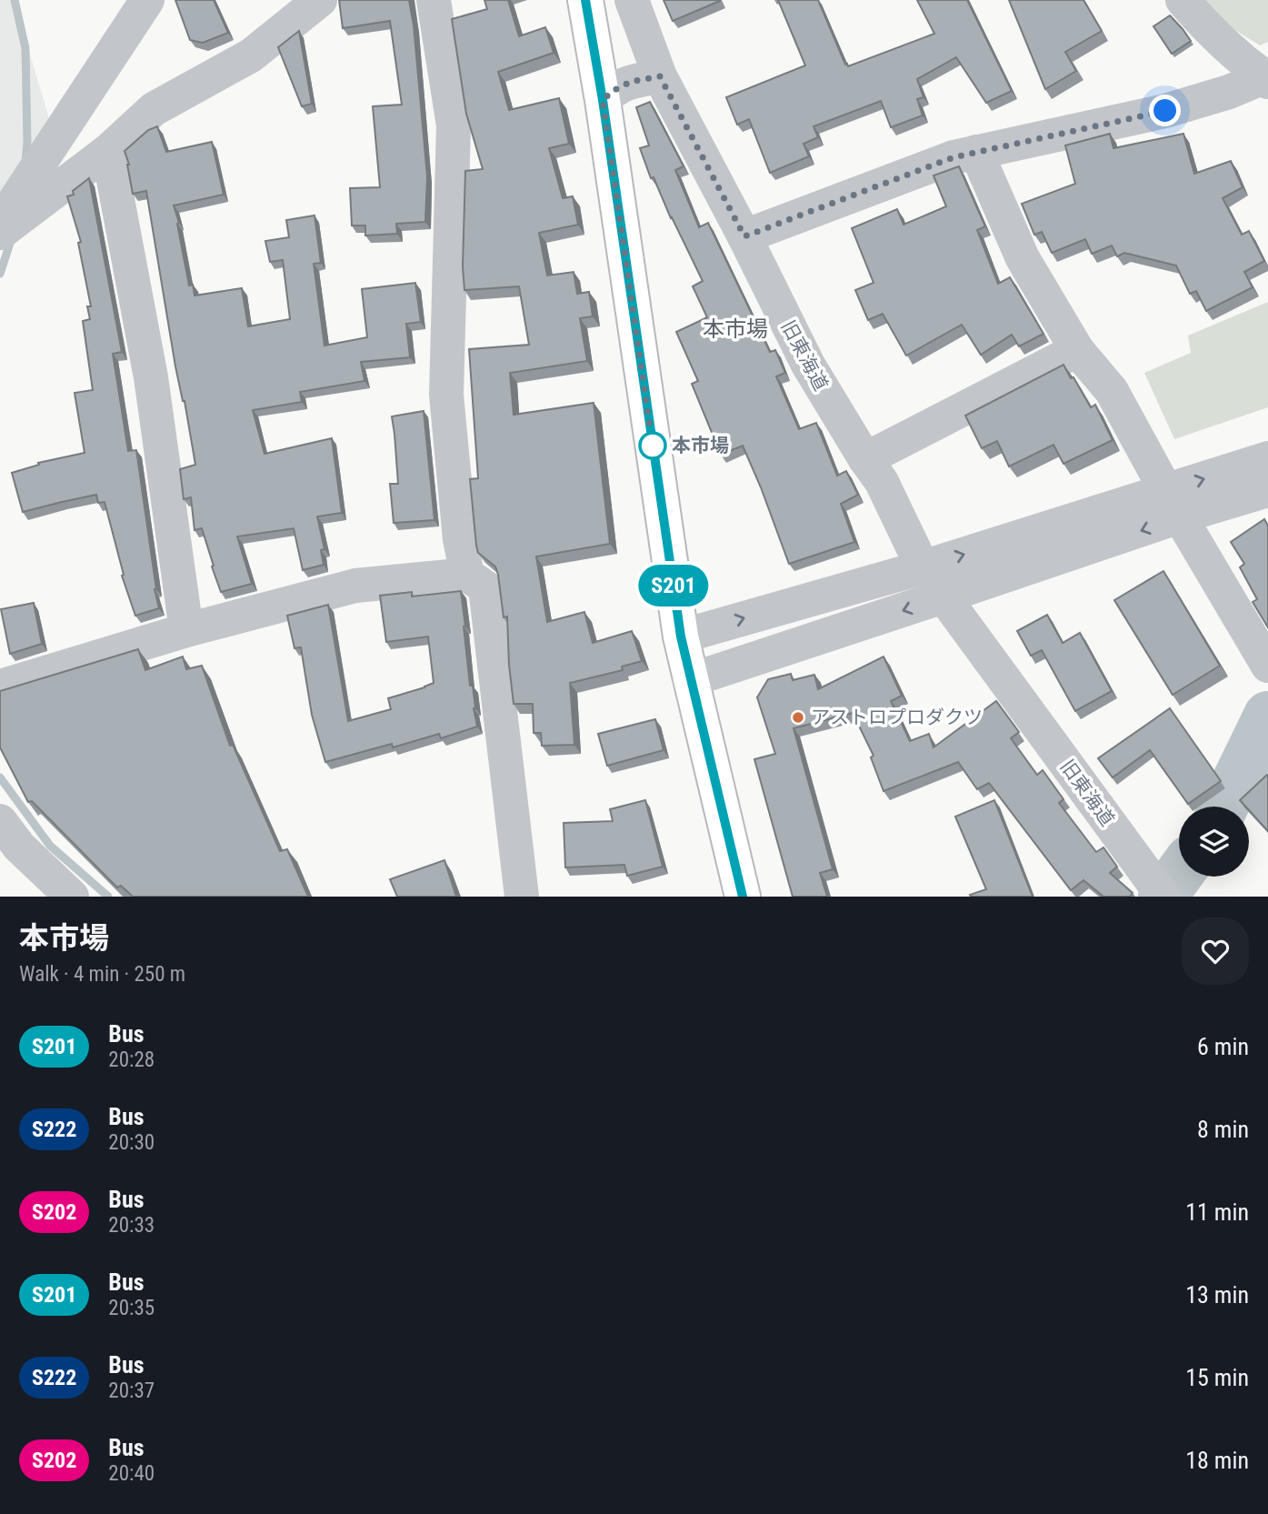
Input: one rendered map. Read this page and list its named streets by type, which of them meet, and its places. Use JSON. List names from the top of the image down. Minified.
{"streets":{"street":["旧東海道"]},"districts":["本市場"],"places":["本市場","アストロプロダクツ"],"lines":["bus line S201"],"page":{"on_map":"S201","heading":["本市場","Walk · 4 min · 250 m"],"list":[{"mark":"S201","name":"Bus","note":"20:28","value":"6 min"},{"mark":"S222","name":"Bus","note":"20:30","value":"8 min"},{"mark":"S202","name":"Bus","note":"20:33","value":"11 min"},{"mark":"S201","name":"Bus","note":"20:35","value":"13 min"},{"mark":"S222","name":"Bus","note":"20:37","value":"15 min"},{"mark":"S202","name":"Bus","note":"20:40","value":"18 min"}]}}
